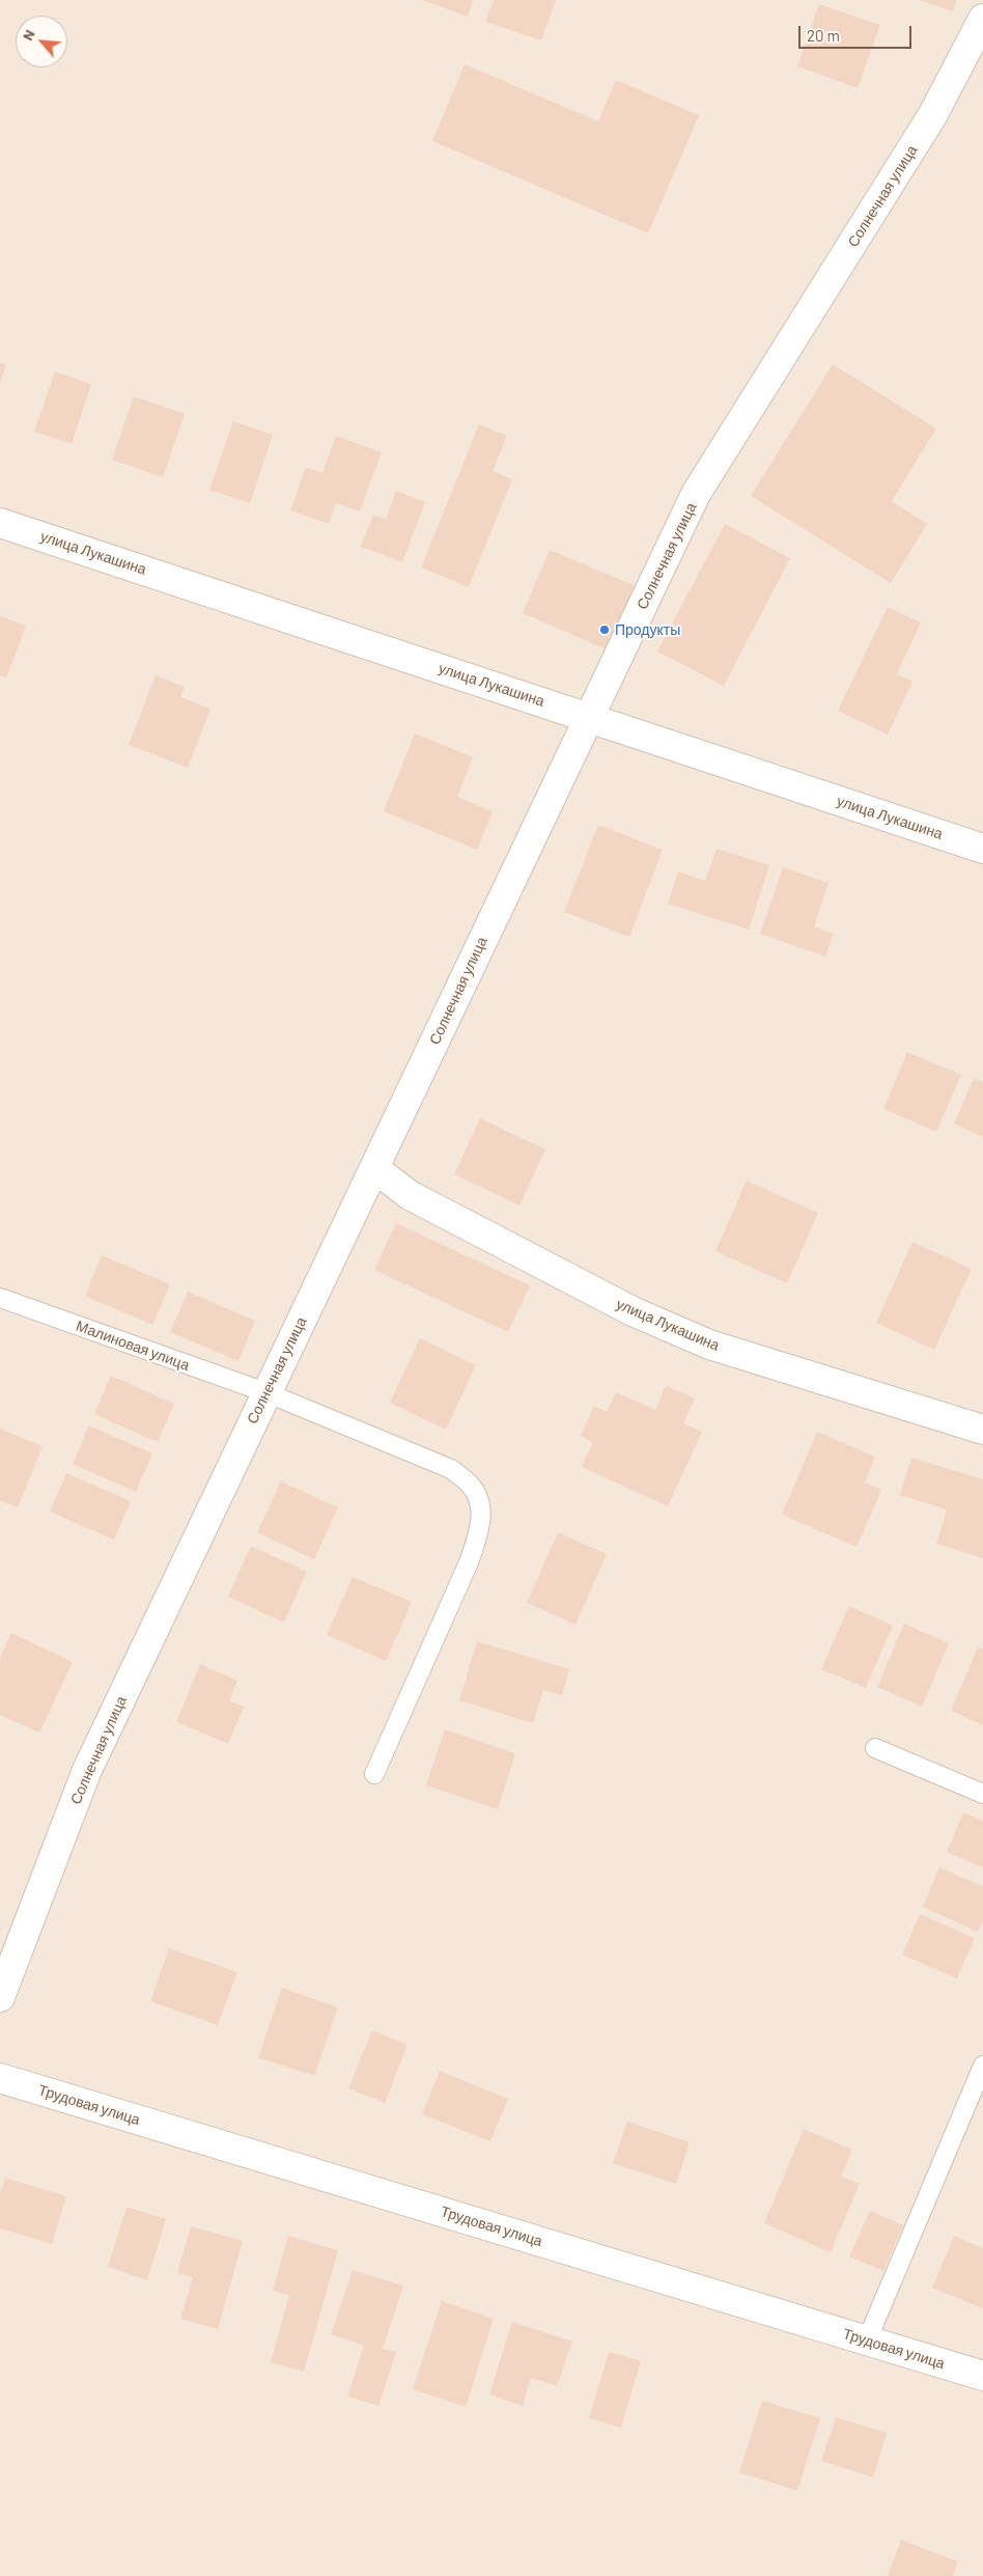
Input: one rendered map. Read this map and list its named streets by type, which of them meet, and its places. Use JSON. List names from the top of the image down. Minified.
{"streets":{"street":["Солнечная улица","улица Лукашина","Трудовая улица"],"lane":["Малиновая улица"]},"crossings":[["Солнечная улица","улица Лукашина"],["Солнечная улица","Малиновая улица"]],"places":["Продукты"],"scale_bar":"20 m","north":"top left"}
